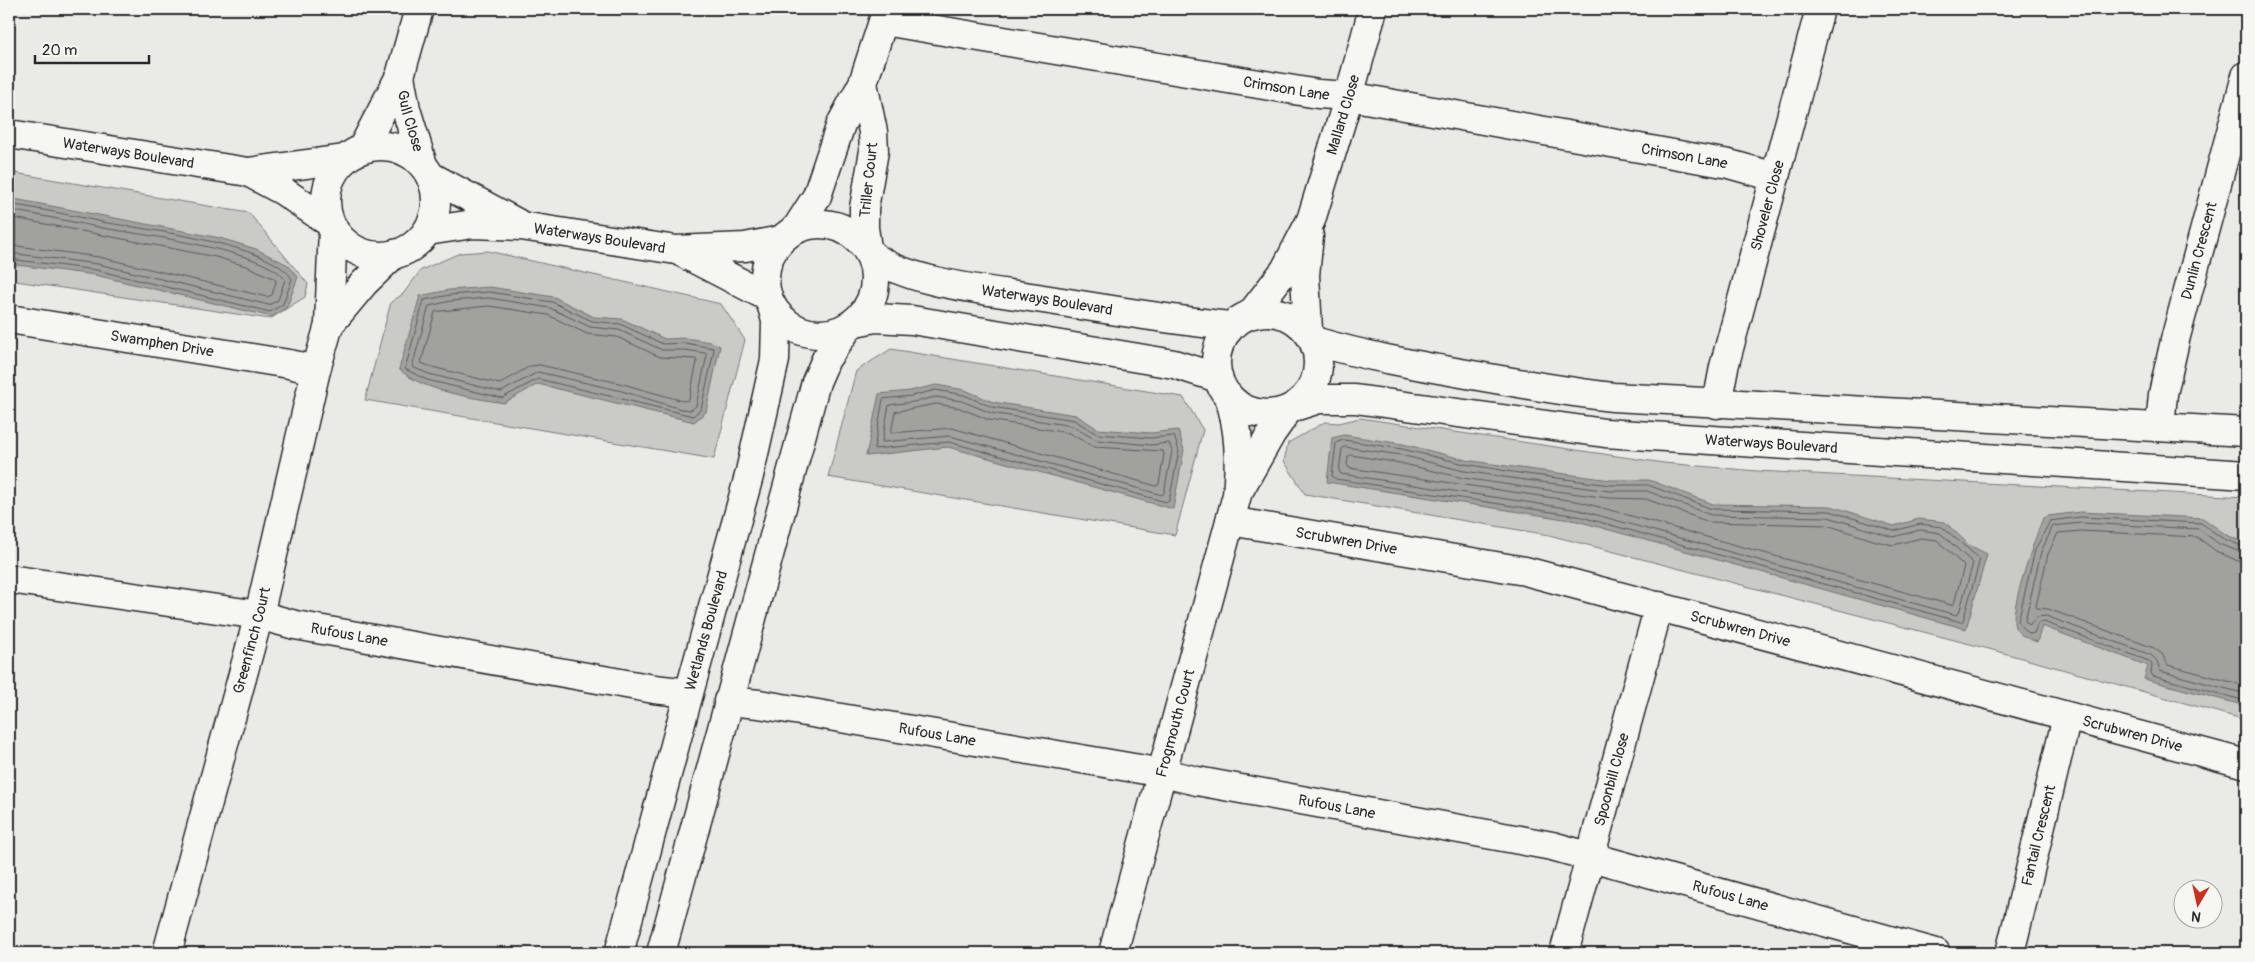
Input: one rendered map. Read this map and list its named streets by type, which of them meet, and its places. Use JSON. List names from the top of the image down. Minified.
{"streets":{"street":["Crimson Lane","Mallard Close","Gull Close","Waterways Boulevard","Triller Court","Shoveler Close","Dunlin Crescent","Swamphen Drive","Scrubwren Drive","Wetlands Boulevard","Rufous Lane","Greenfinch Court","Frogmouth Court","Spoonbill Close","Fantail Crescent"]},"crossings":[["Crimson Lane","Mallard Close"],["Crimson Lane","Shoveler Close"],["Mallard Close","Waterways Boulevard"],["Mallard Close","Frogmouth Court"],["Gull Close","Waterways Boulevard"],["Gull Close","Greenfinch Court"],["Waterways Boulevard","Triller Court"],["Waterways Boulevard","Wetlands Boulevard"],["Waterways Boulevard","Greenfinch Court"],["Waterways Boulevard","Frogmouth Court"],["Triller Court","Wetlands Boulevard"],["Swamphen Drive","Greenfinch Court"],["Scrubwren Drive","Frogmouth Court"],["Scrubwren Drive","Spoonbill Close"],["Scrubwren Drive","Fantail Crescent"],["Wetlands Boulevard","Rufous Lane"],["Rufous Lane","Greenfinch Court"],["Rufous Lane","Frogmouth Court"],["Rufous Lane","Spoonbill Close"]],"scale_bar":"20 m","north":"bottom"}
